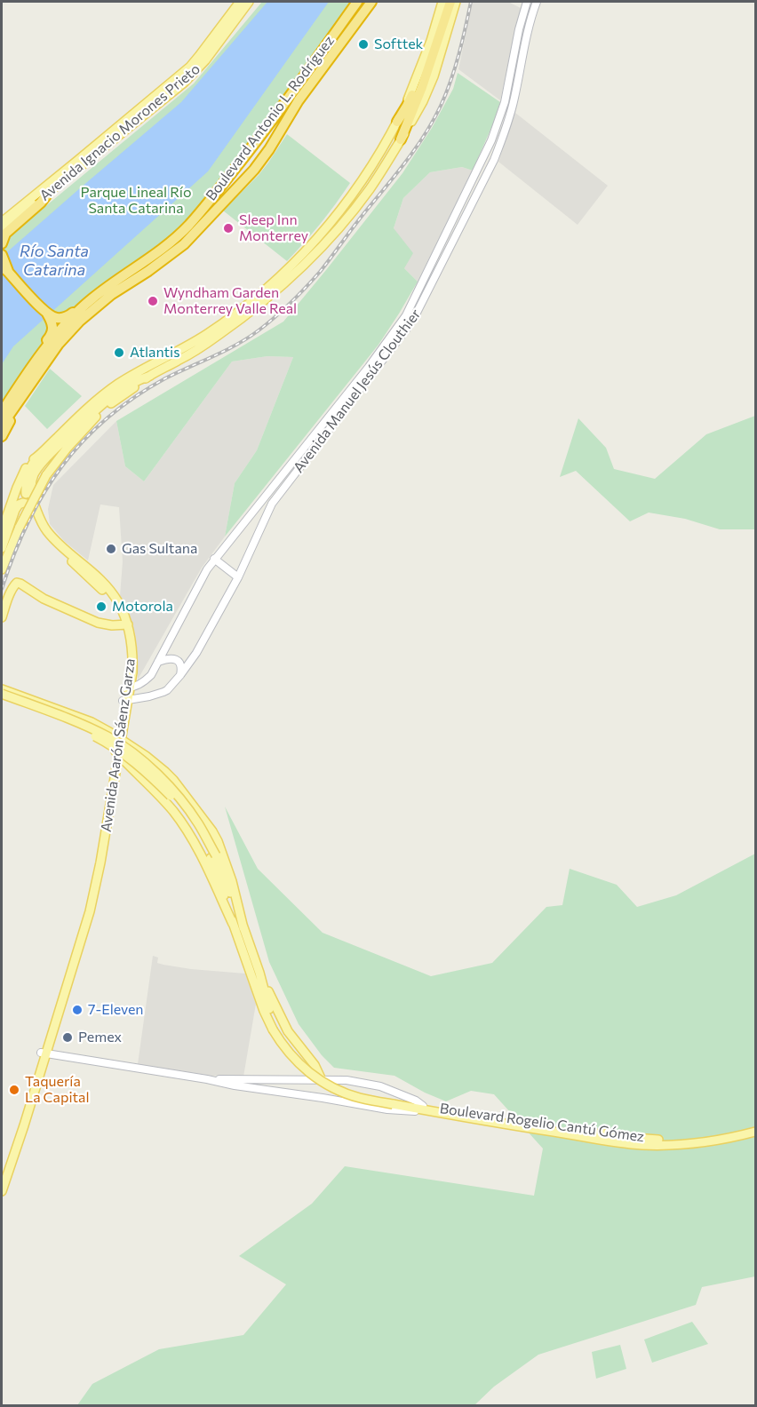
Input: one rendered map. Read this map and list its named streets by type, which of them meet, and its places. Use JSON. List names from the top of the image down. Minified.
{"streets":{"highway":["Boulevard Antonio L. Rodríguez"],"main road":["Avenida Ignacio Morones Prieto","Avenida Aarón Sáenz Garza","Boulevard Rogelio Cantú Gómez"],"street":["Avenida Manuel Jesús Clouthier"]},"crossings":[["Avenida Manuel Jesús Clouthier","Avenida Aarón Sáenz Garza"],["Avenida Aarón Sáenz Garza","Boulevard Rogelio Cantú Gómez"]],"water":["Río Santa Catarina"],"parks":["Parque Lineal Río Santa Catarina"],"places":["Softtek","Sleep Inn Monterrey","Wyndham Garden Monterrey Valle Real","Atlantis","Gas Sultana","Motorola","7-Eleven","Pemex","Taquería La Capital"]}
